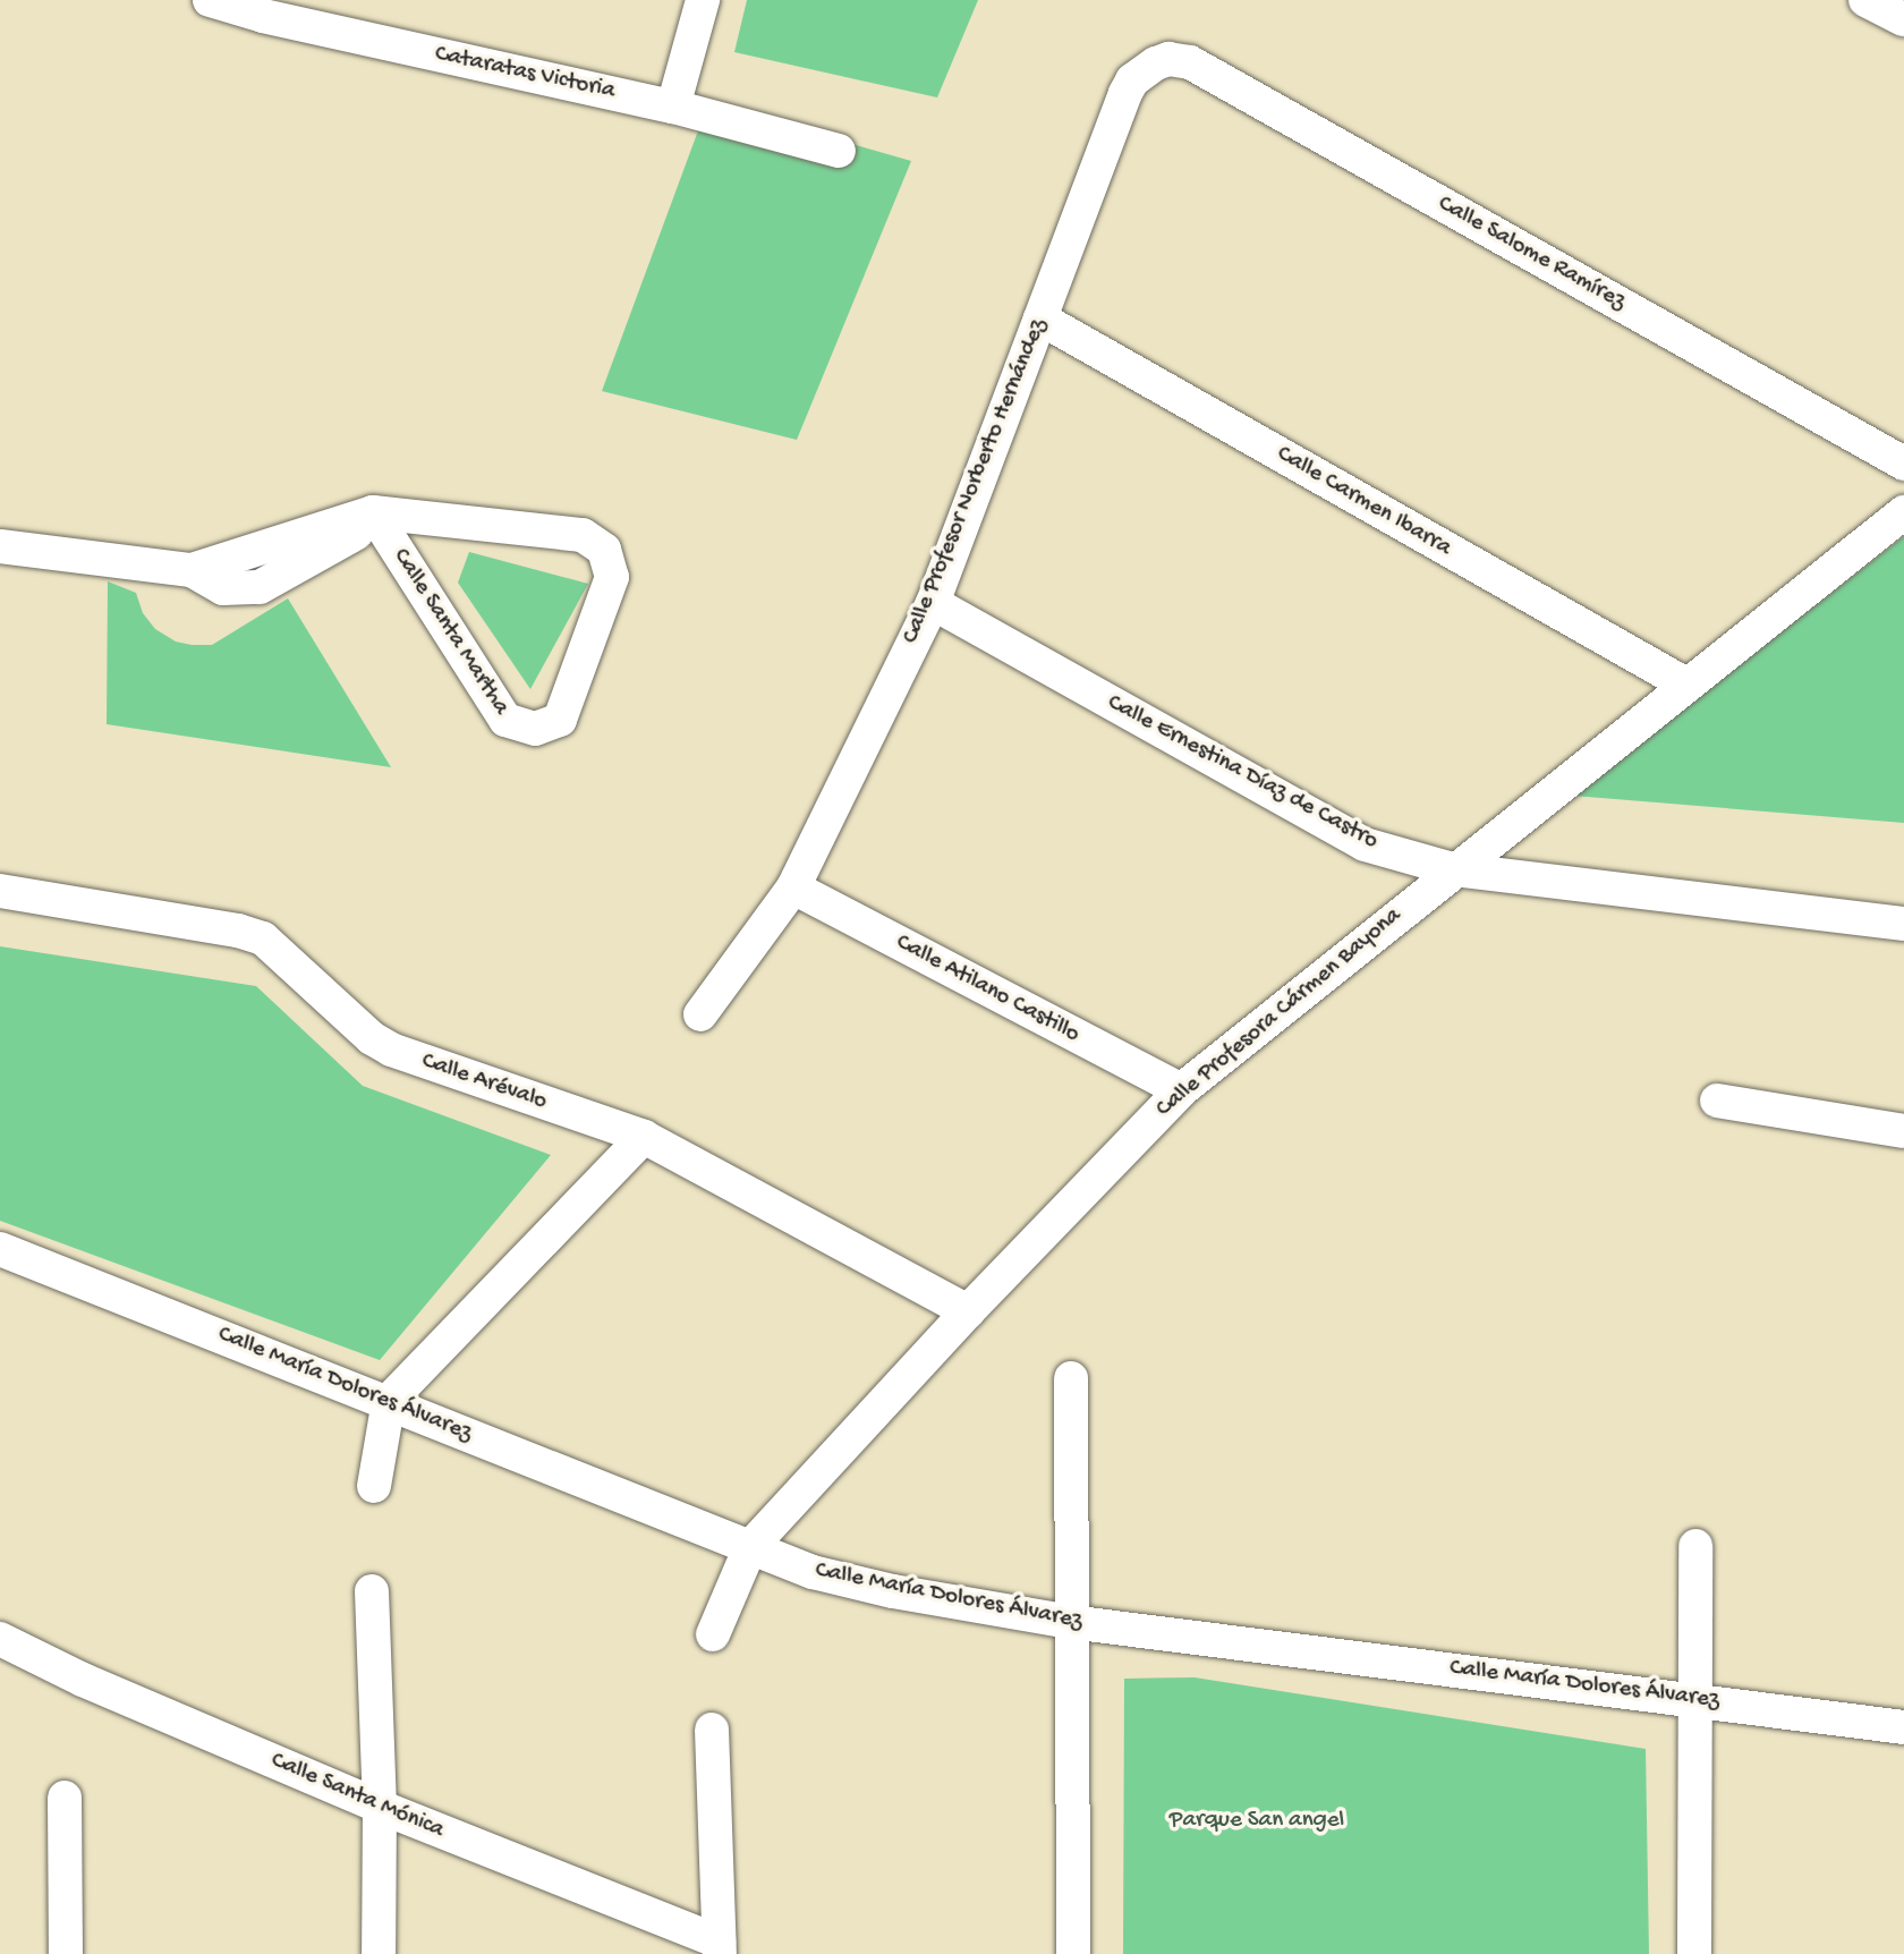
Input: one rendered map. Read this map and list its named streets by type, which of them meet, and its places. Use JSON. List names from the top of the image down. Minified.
{"streets":{"street":["Cataratas Victoria","Calle Salome Ramírez","Calle Profesor Norberto Hernández","Calle Carmen Ibarra","Calle Santa Martha","Calle Ernestina Díaz de Castro","Calle Atilano Castillo","Calle Profesora Cármen Bayona","Calle Arévalo","Calle María Dolores Álvarez","Calle Santa Mónica"]},"crossings":[["Calle Salome Ramírez","Calle Profesor Norberto Hernández"],["Calle Profesor Norberto Hernández","Calle Carmen Ibarra"],["Calle Profesor Norberto Hernández","Calle Ernestina Díaz de Castro"],["Calle Profesor Norberto Hernández","Calle Atilano Castillo"],["Calle Carmen Ibarra","Calle Profesora Cármen Bayona"],["Calle Ernestina Díaz de Castro","Calle Profesora Cármen Bayona"],["Calle Atilano Castillo","Calle Profesora Cármen Bayona"],["Calle Profesora Cármen Bayona","Calle Arévalo"],["Calle Profesora Cármen Bayona","Calle María Dolores Álvarez"]],"parks":["Parque San angel"]}
